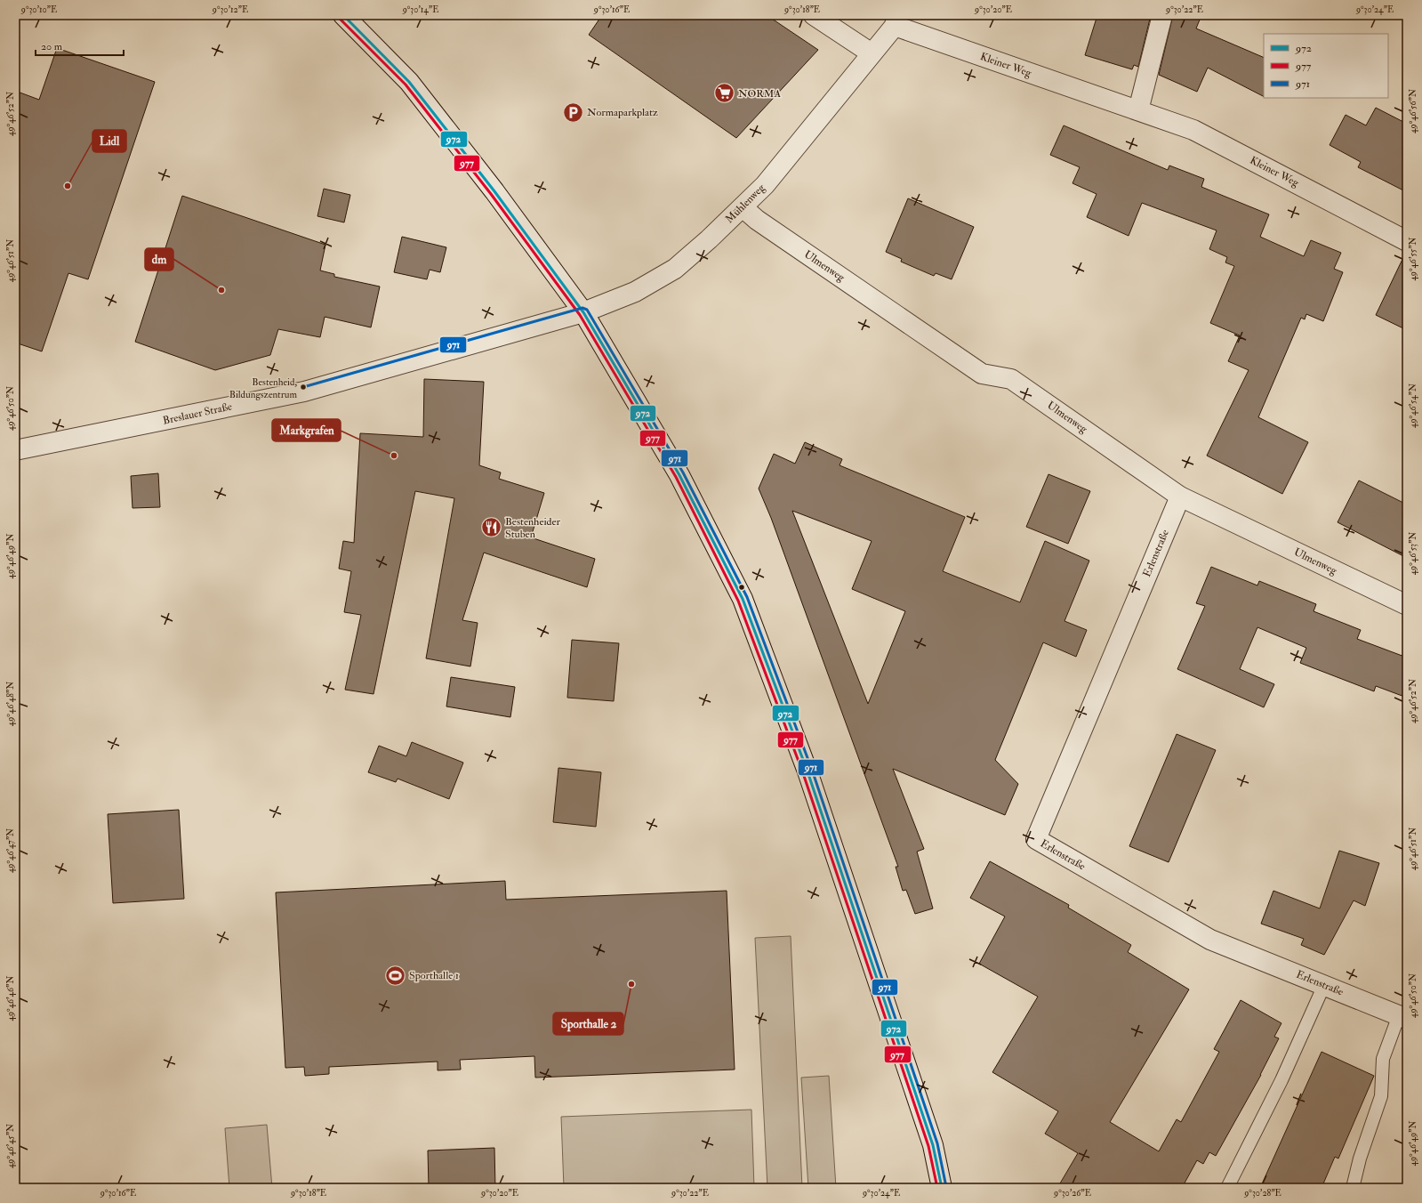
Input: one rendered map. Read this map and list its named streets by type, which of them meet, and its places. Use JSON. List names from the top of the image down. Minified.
{"streets":{"street":["Kleiner Weg","Mühlenweg","Ulmenweg","Breslauer Straße","Erlenstraße"]},"crossings":[["Kleiner Weg","Mühlenweg"],["Mühlenweg","Ulmenweg"],["Mühlenweg","Breslauer Straße"],["Ulmenweg","Erlenstraße"]],"places":{"supermarket":["NORMA"],"parking":["Normaparkplatz"],"other":["Lidl","dm","Bestenheid, Bildungszentrum","Markgrafen","Sporthalle 2"],"restaurant":["Bestenheider Stuben"],"sports":["Sporthalle 1"]},"lines":["transit line 972","transit line 977","transit line 971"],"legend":["972","977","971"],"scale_bar":"20 m","coordinates":["9°30'10\"E","9°30'12\"E","9°30'14\"E","9°30'16\"E","9°30'18\"E","9°30'20\"E","9°30'22\"E","9°30'24\"E","49°46'56\"N","49°46'52\"N","49°46'55\"N","49°46'51\"N","49°46'54\"N","49°46'50\"N","49°46'53\"N","49°46'49\"N","49°46'48\"N","49°46'47\"N","49°46'46\"N","49°46'45\"N","9°30'26\"E","9°30'28\"E"]}
